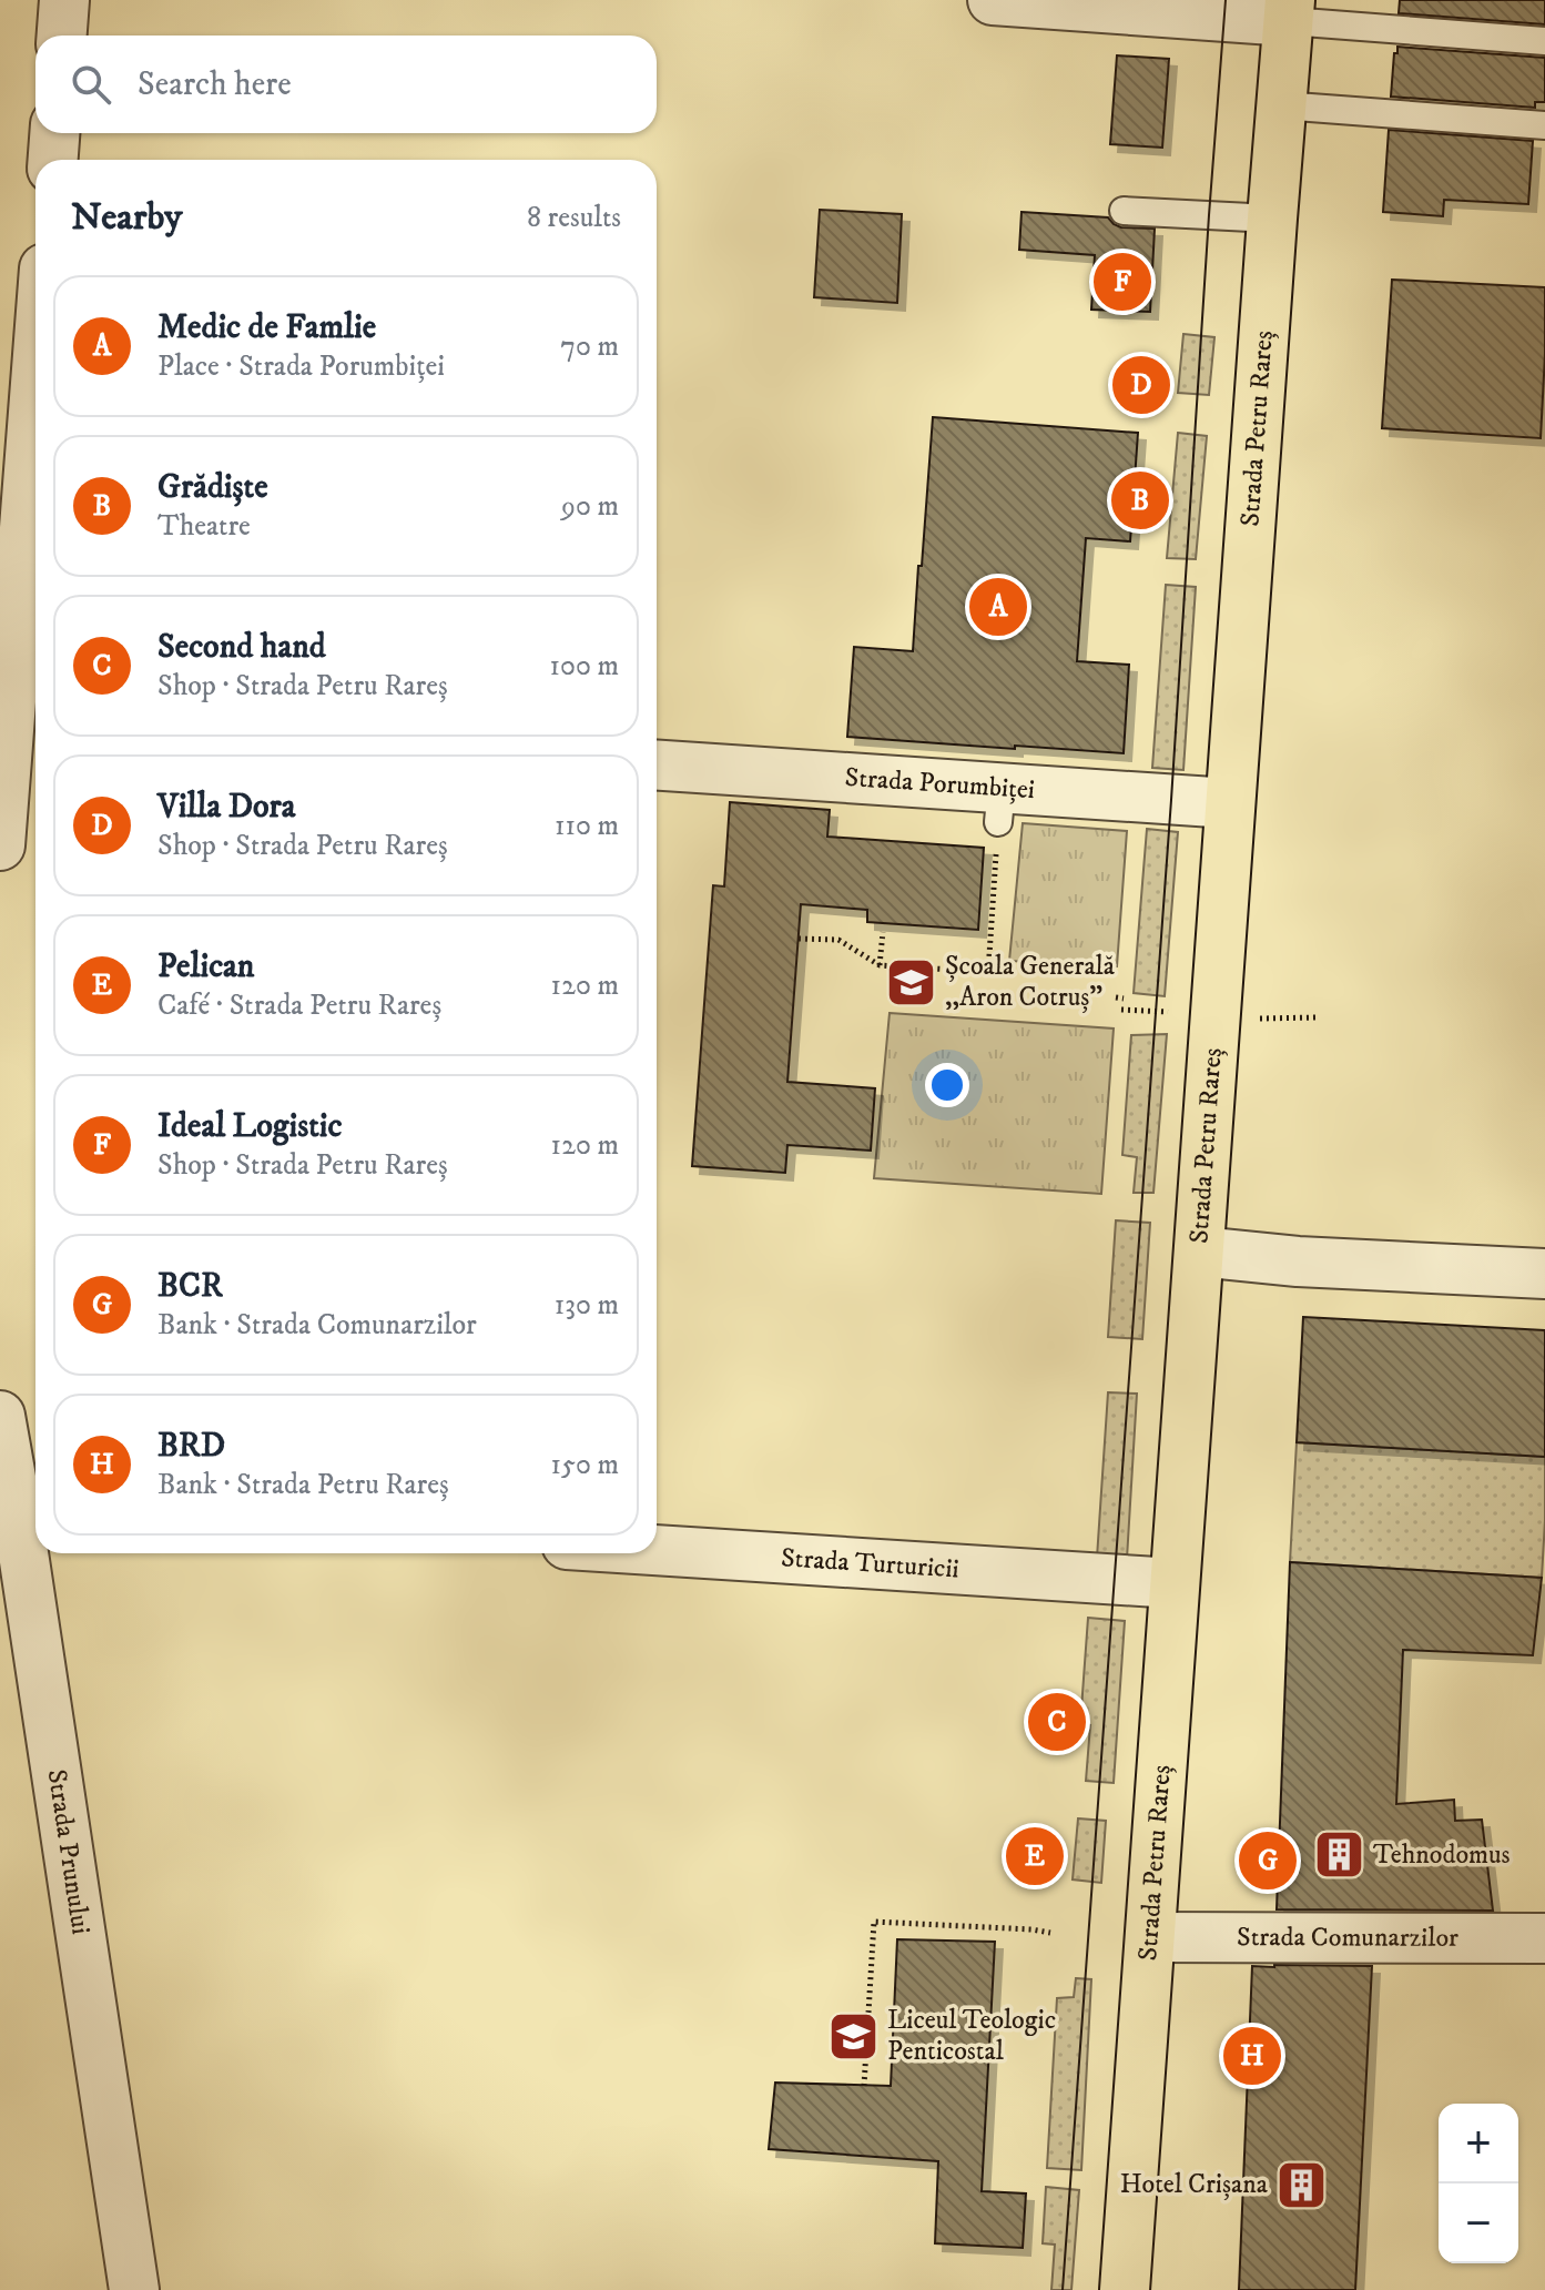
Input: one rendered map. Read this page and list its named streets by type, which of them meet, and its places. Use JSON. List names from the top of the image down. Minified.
{"streets":{"main road":["Strada Petru Rareș"],"street":["Strada Porumbiței","Strada Turturicii","Strada Prunului","Strada Comunarzilor"]},"crossings":[["Strada Petru Rareș","Strada Porumbiței"],["Strada Petru Rareș","Strada Turturicii"],["Strada Petru Rareș","Strada Comunarzilor"]],"places":{"school or university":["Școala Generală ,,Aron Cotruș\"","Liceul Teologic Penticostal"],"building":["Tehnodomus","Hotel Crișana"]},"page":{"search":"Search here","heading":["Nearby","8 results"],"pins":["F","D","B","A","C","E","G","H"],"list":[{"mark":"A","name":"Medic de Famlie","note":"Place · Strada Porumbiței","value":"70 m"},{"mark":"B","name":"Grădiște","note":"Theatre","value":"90 m"},{"mark":"C","name":"Second hand","note":"Shop · Strada Petru Rareș","value":"100 m"},{"mark":"D","name":"Villa Dora","note":"Shop · Strada Petru Rareș","value":"110 m"},{"mark":"E","name":"Pelican","note":"Café · Strada Petru Rareș","value":"120 m"},{"mark":"F","name":"Ideal Logistic","note":"Shop · Strada Petru Rareș","value":"120 m"},{"mark":"G","name":"BCR","note":"Bank · Strada Comunarzilor","value":"130 m"},{"mark":"H","name":"BRD","note":"Bank · Strada Petru Rareș","value":"150 m"}],"map_buttons":["+","−"]}}
